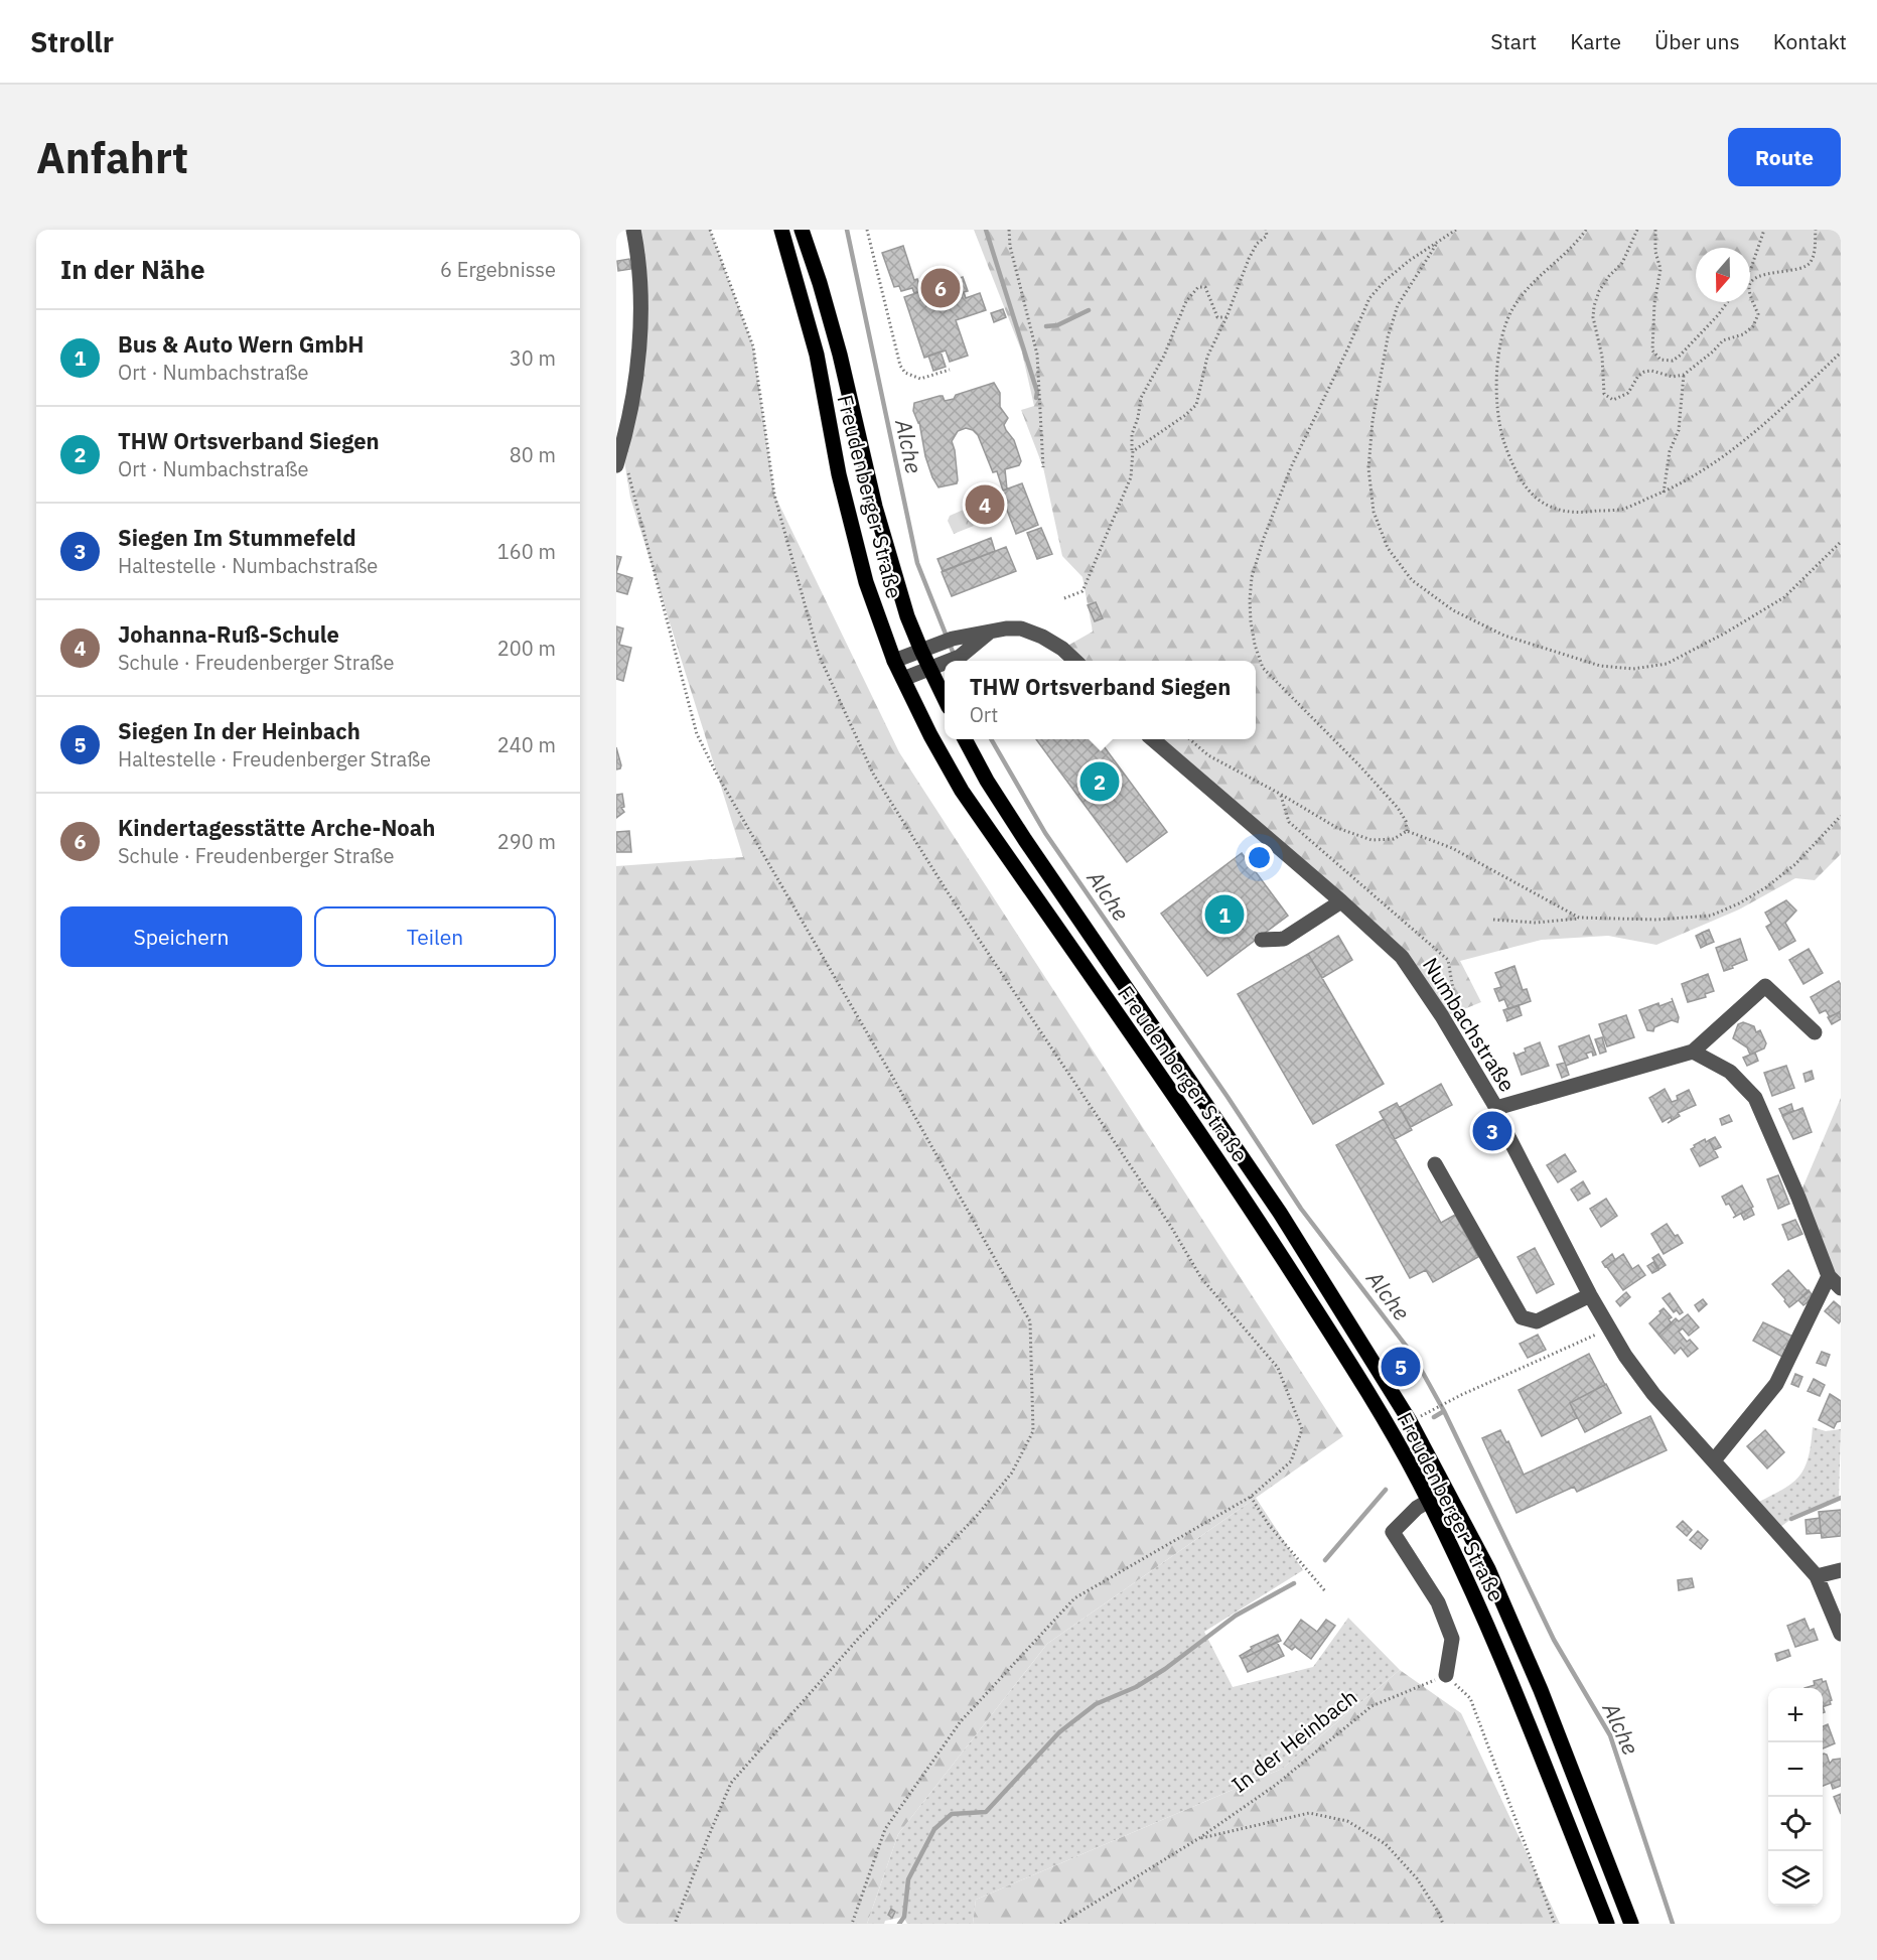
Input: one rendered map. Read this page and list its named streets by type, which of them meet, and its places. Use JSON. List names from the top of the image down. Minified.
{"streets":{"main road":["Freudenberger Straße"],"street":["Numbachstraße"],"path":["In der Heinbach"]},"water":["Alche"],"north":"bottom","page":{"header":"Strollr","nav":["Start","Karte","Über uns","Kontakt"],"buttons":["Route",["Speichern","Teilen"]],"title":"Anfahrt","heading":["In der Nähe","6 Ergebnisse"],"pins":["6","4","2","1","3","5"],"list":[{"mark":"1","name":"Bus & Auto Wern GmbH","note":"Ort · Numbachstraße","value":"30 m"},{"mark":"2","name":"THW Ortsverband Siegen","note":"Ort · Numbachstraße","value":"80 m"},{"mark":"3","name":"Siegen Im Stummefeld","note":"Haltestelle · Numbachstraße","value":"160 m"},{"mark":"4","name":"Johanna-Ruß-Schule","note":"Schule · Freudenberger Straße","value":"200 m"},{"mark":"5","name":"Siegen In der Heinbach","note":"Haltestelle · Freudenberger Straße","value":"240 m"},{"mark":"6","name":"Kindertagesstätte Arche-Noah","note":"Schule · Freudenberger Straße","value":"290 m"}],"popup":["THW Ortsverband Siegen","Ort"],"map_buttons":["+","−"]}}
